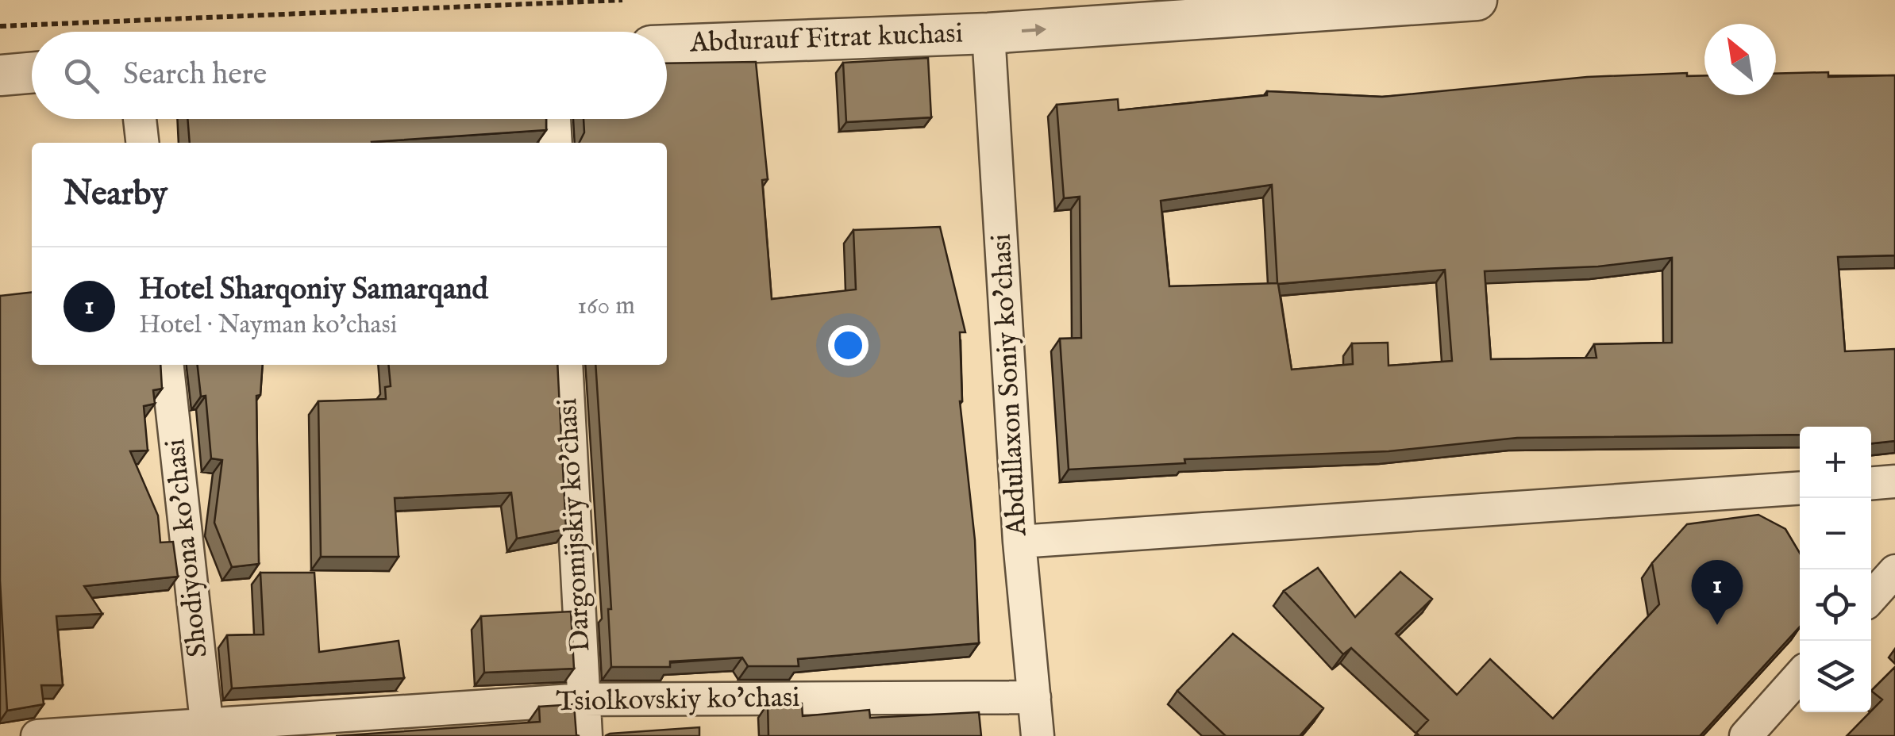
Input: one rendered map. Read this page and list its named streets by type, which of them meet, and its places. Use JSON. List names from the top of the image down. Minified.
{"streets":{"street":["Abdurauf Fitrat kuchasi","Abdullaxon Soniy ko'chasi","Dargomijskiy ko'chasi","Shodiyona ko'chasi","Tsiolkovskiy ko'chasi"]},"crossings":[["Abdurauf Fitrat kuchasi","Abdullaxon Soniy ko'chasi"],["Abdullaxon Soniy ko'chasi","Tsiolkovskiy ko'chasi"],["Dargomijskiy ko'chasi","Tsiolkovskiy ko'chasi"],["Shodiyona ko'chasi","Tsiolkovskiy ko'chasi"]],"one_way":["Abdurauf Fitrat kuchasi"],"north":"top left","page":{"search":"Search here","heading":"Nearby","list":[{"mark":"1","name":"Hotel Sharqoniy Samarqand","note":"Hotel · Nayman ko'chasi","value":"160 m"}],"map_buttons":["+","−"],"pins":"1"}}
